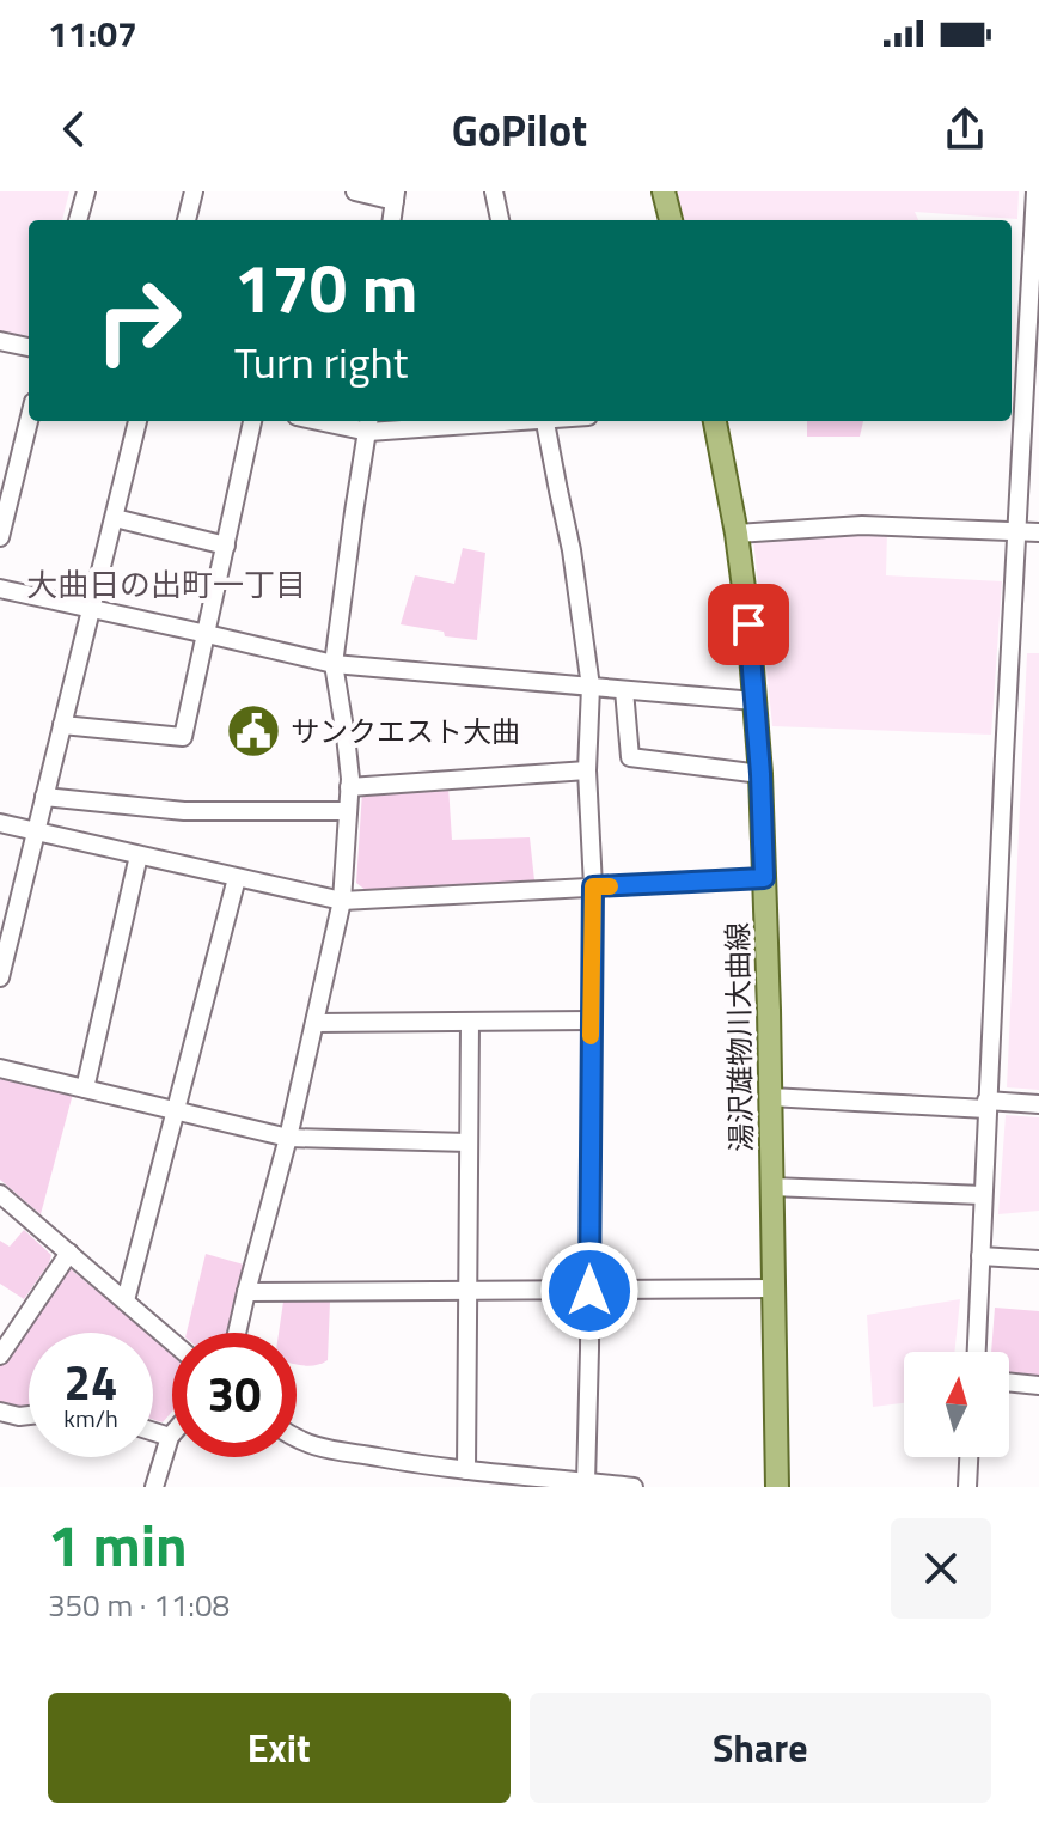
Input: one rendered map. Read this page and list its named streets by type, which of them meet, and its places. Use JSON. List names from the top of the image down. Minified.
{"streets":{"main road":["湯沢雄物川大曲線"]},"districts":["大曲日の出町一丁目"],"places":{"public building":["サンクエスト大曲"]},"north":"top","page":{"status":"11:07","header":"GoPilot","turn":["170 m","Turn right"],"speed":"24 km/h","limit":"30","heading":["1 min","350 m · 11:08"],"buttons":["Exit","Share"]}}
